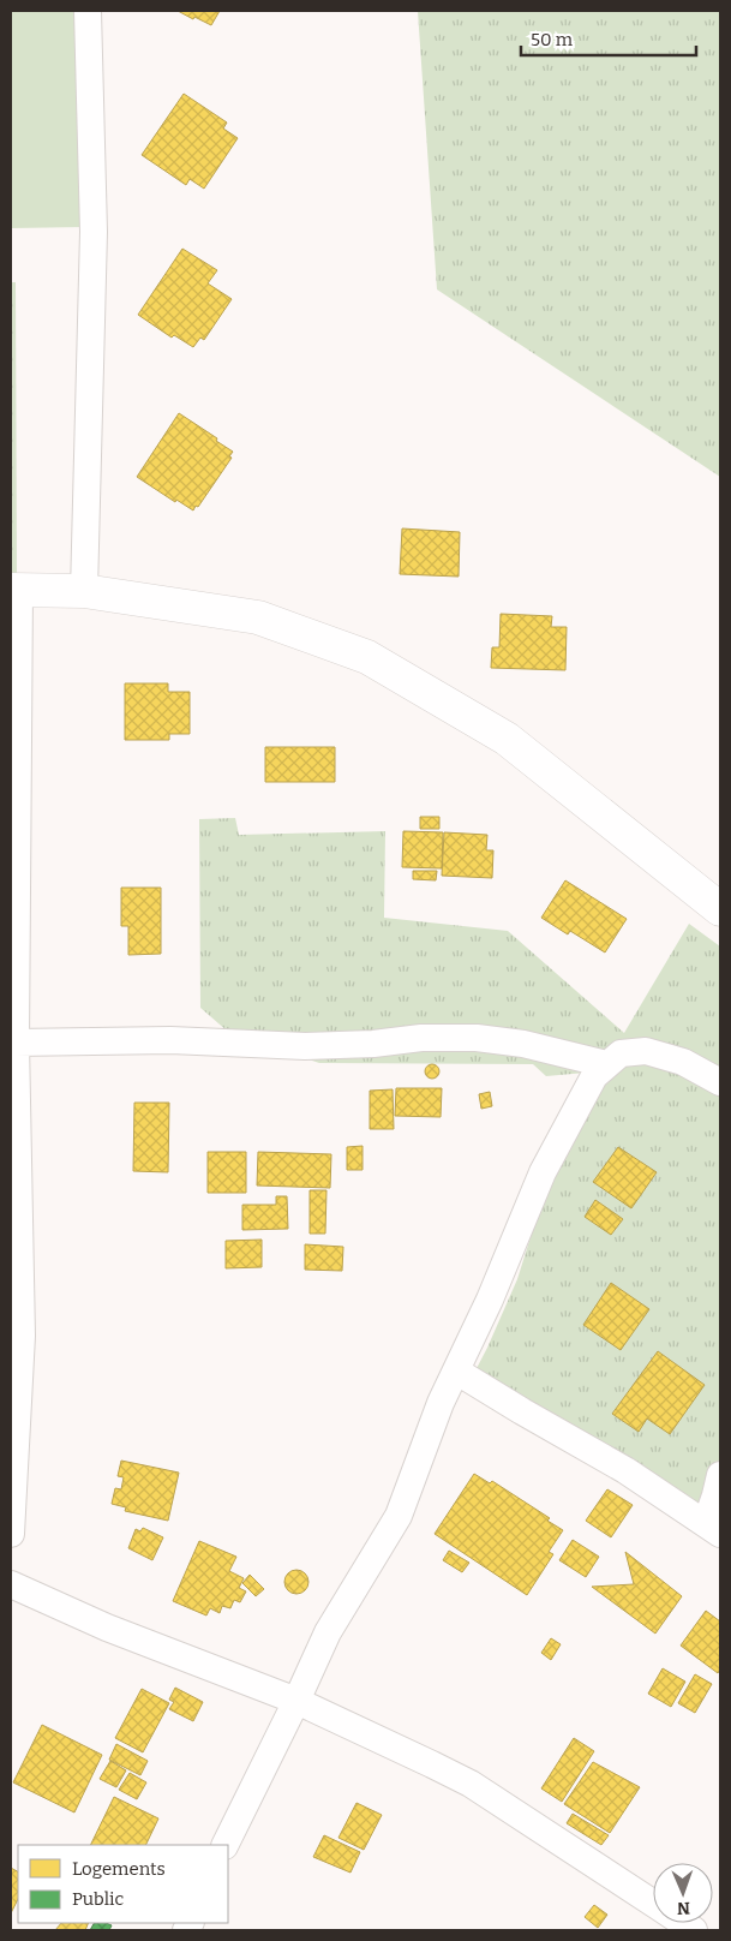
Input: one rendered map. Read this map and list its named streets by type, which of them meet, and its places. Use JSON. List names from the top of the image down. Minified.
{"legend":["Logements","Public"],"scale_bar":"50 m","north":"bottom"}
